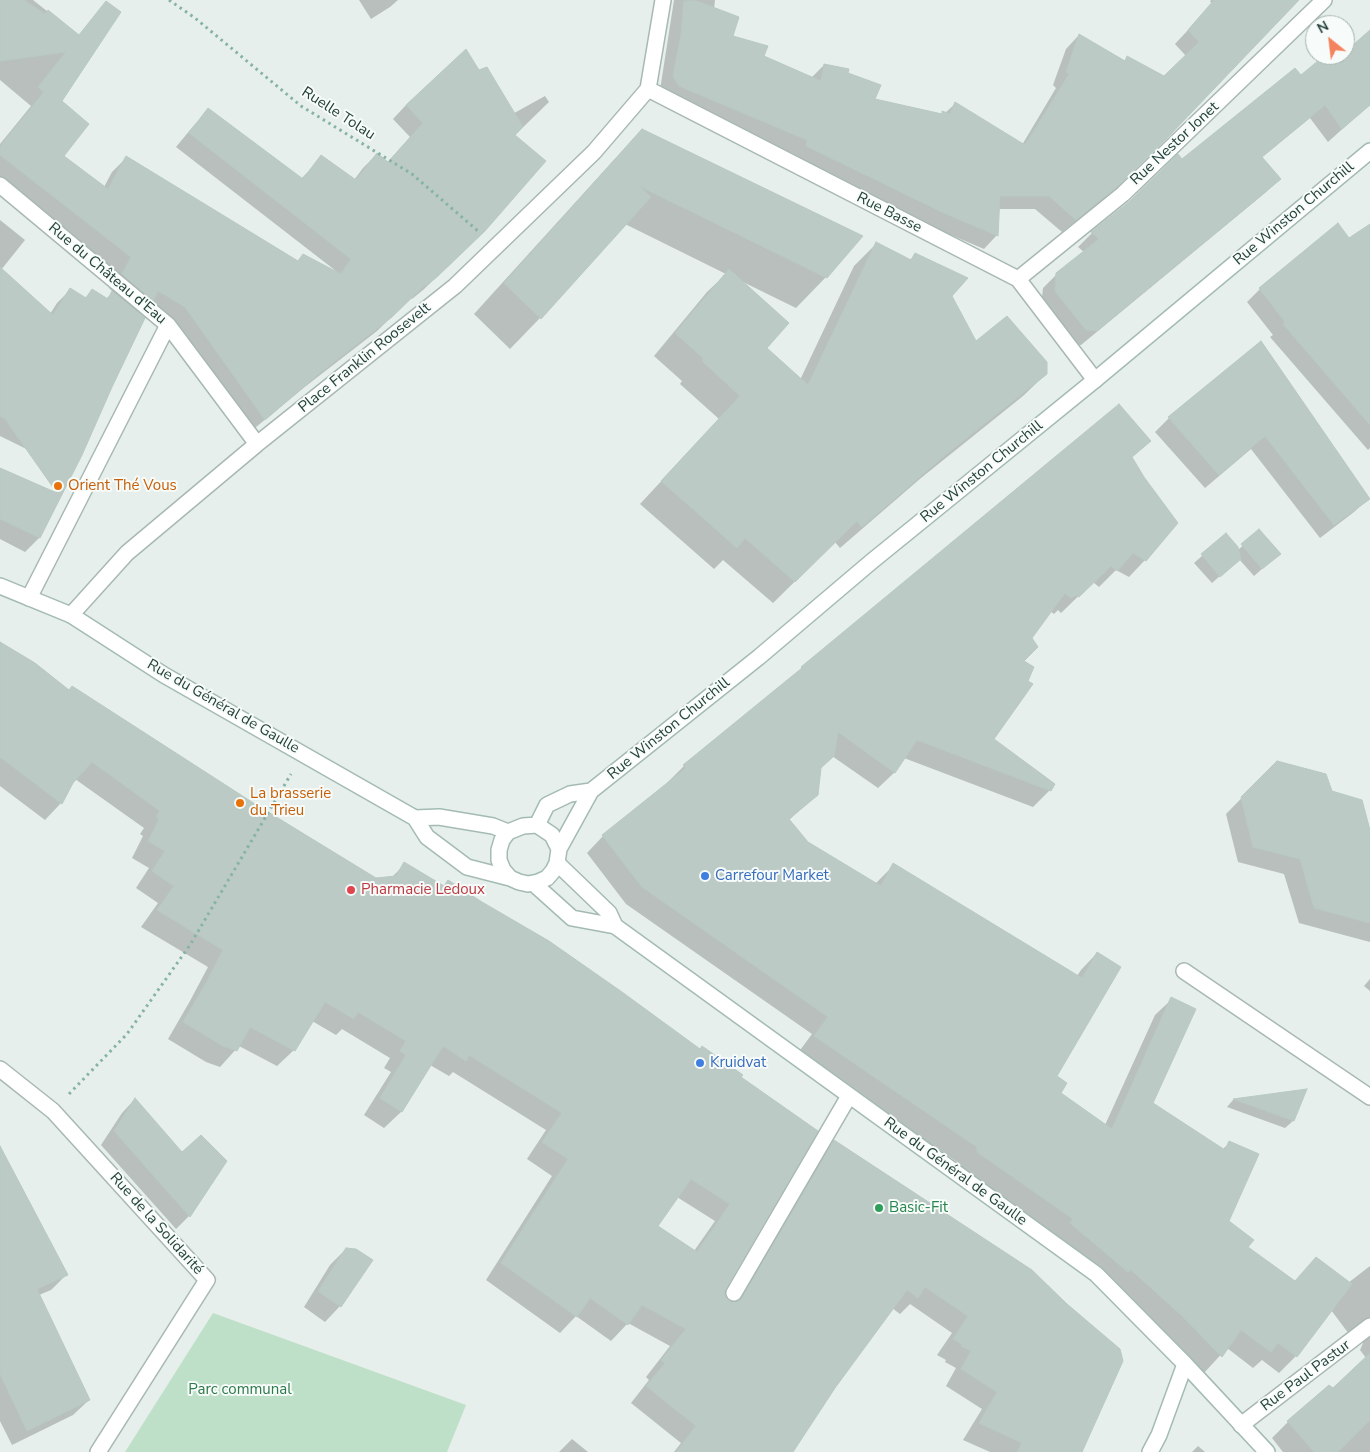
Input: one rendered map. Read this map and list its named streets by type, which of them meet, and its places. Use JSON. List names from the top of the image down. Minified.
{"streets":{"street":["Rue Nestor Jonet","Rue Basse","Rue Winston Churchill","Rue du Château d'Eau","Place Franklin Roosevelt","Rue du Général de Gaulle","Rue de la Solidarité","Rue Paul Pastur"],"path":["Ruelle Tolau"]},"crossings":[["Ruelle Tolau","Place Franklin Roosevelt"],["Rue Nestor Jonet","Rue Basse"],["Rue Basse","Rue Winston Churchill"],["Rue Basse","Place Franklin Roosevelt"],["Rue du Château d'Eau","Place Franklin Roosevelt"],["Place Franklin Roosevelt","Rue du Général de Gaulle"],["Rue du Général de Gaulle","Rue Paul Pastur"]],"parks":["Parc communal"],"places":["Orient Thé Vous","La brasserie du Trieu","Carrefour Market","Pharmacie Ledoux","Kruidvat","Basic-Fit"],"north":"top left"}
